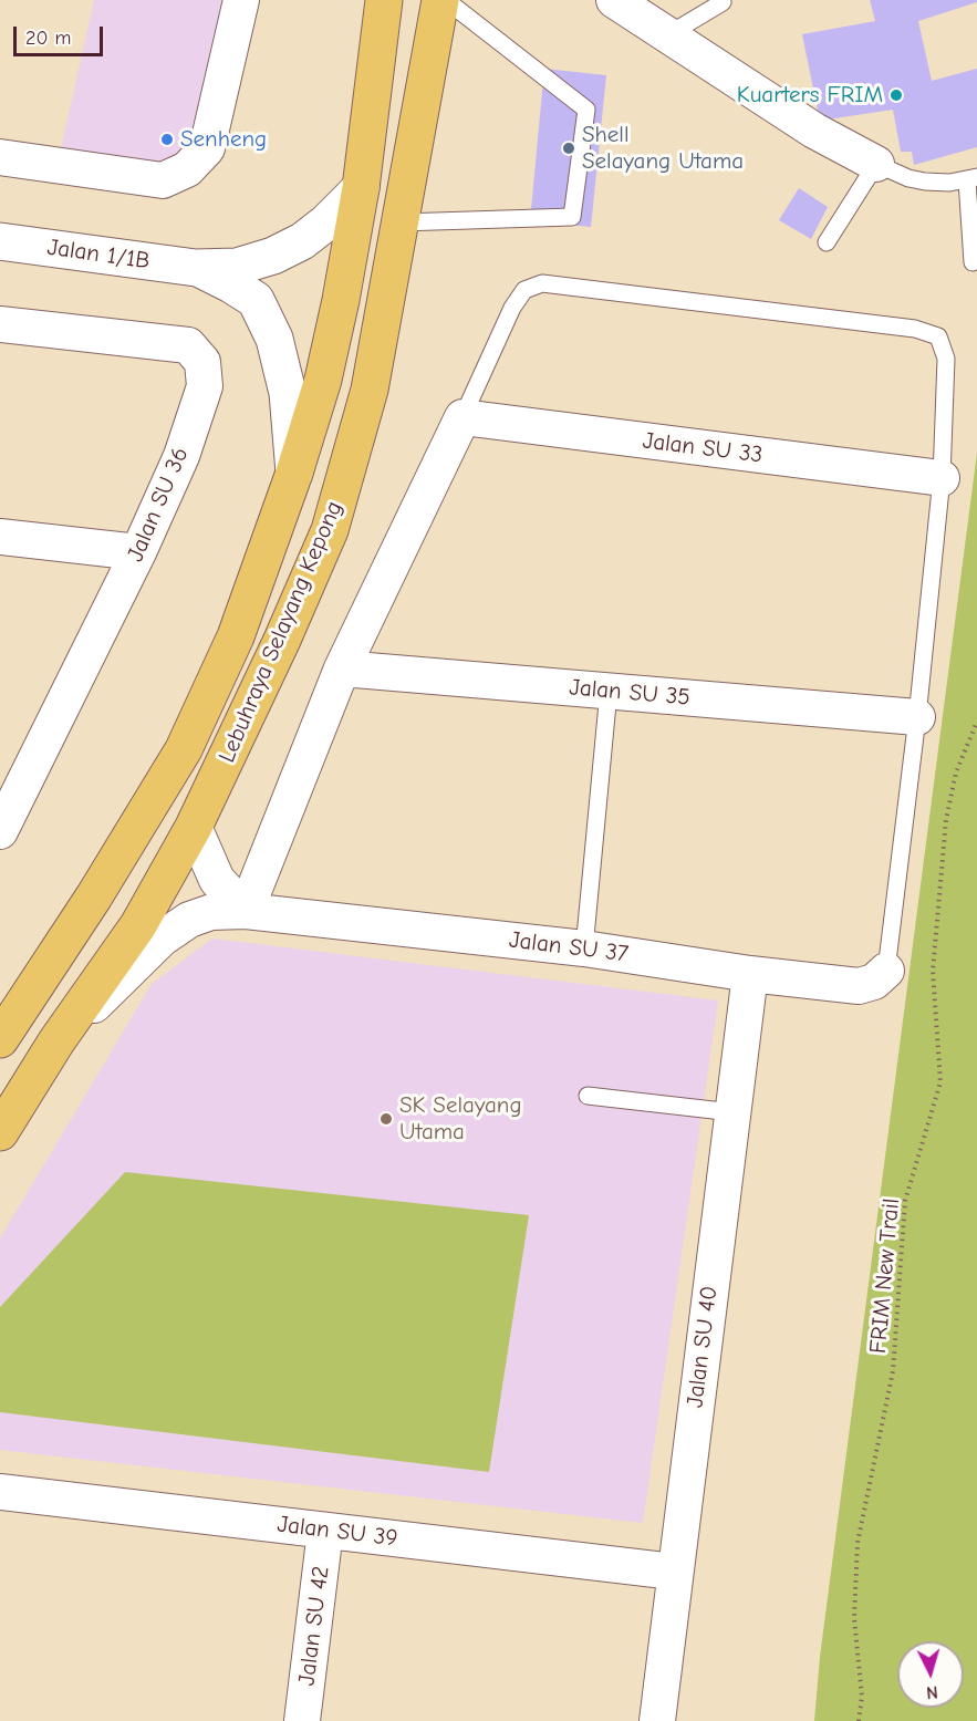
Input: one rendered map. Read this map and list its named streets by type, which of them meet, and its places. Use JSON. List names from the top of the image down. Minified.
{"streets":{"main road":["Lebuhraya Selayang Kepong"],"street":["Jalan 1/1B","Jalan SU 33","Jalan SU 36","Jalan SU 35","Jalan SU 37","Jalan SU 40","Jalan SU 39","Jalan SU 42"],"path":["FRIM New Trail"]},"crossings":[["Lebuhraya Selayang Kepong","Jalan SU 37"],["Jalan SU 37","Jalan SU 40"],["Jalan SU 40","Jalan SU 39"],["Jalan SU 39","Jalan SU 42"]],"places":["Kuarters FRIM","Senheng","Shell Selayang Utama","SK Selayang Utama"],"scale_bar":"20 m","north":"bottom"}
